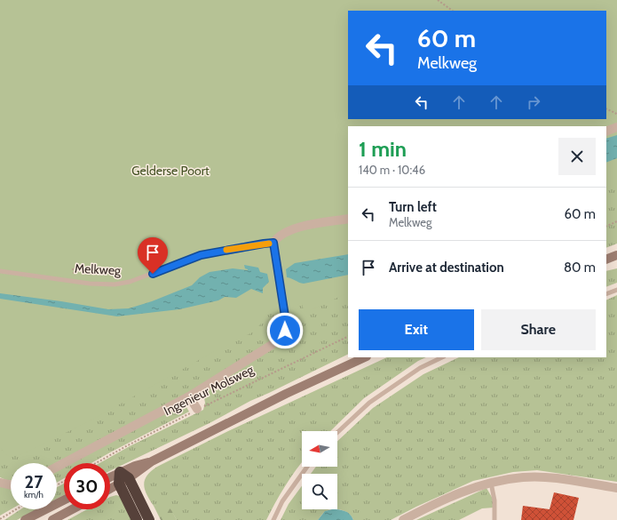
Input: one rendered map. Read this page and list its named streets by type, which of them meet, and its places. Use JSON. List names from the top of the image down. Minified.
{"streets":{"lane":["Melkweg"],"path":["Ingenieur Molsweg"]},"parks":["Gelderse Poort"],"north":"left","page":{"turn":["60 m","Melkweg"],"heading":["1 min","140 m · 10:46"],"list":[{"name":"Turn left","note":"Melkweg","value":"60 m"},{"name":"Arrive at destination","value":"80 m"}],"buttons":["Exit","Share"],"speed":"27 km/h","limit":"30"}}
